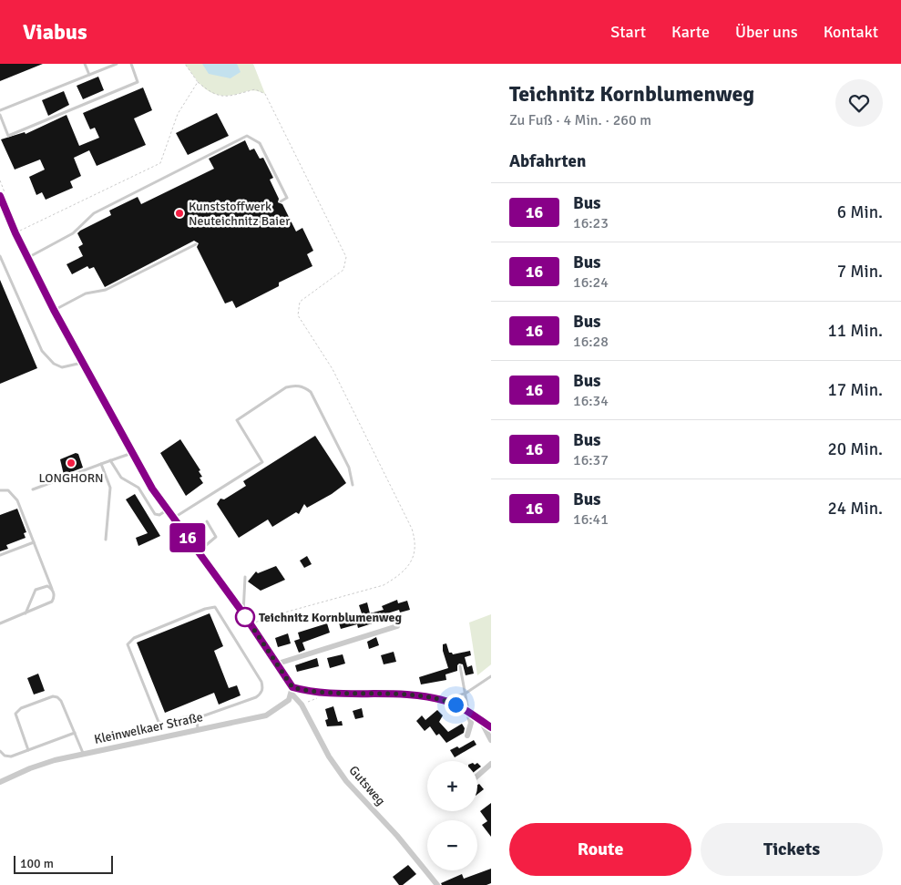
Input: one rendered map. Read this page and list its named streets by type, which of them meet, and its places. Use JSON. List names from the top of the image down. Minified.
{"streets":{"street":["Kleinwelkaer Straße","Gutsweg"]},"crossings":[["Kleinwelkaer Straße","Gutsweg"]],"places":["Kunststoffwerk Neuteichnitz Baier","LONGHORN","Teichnitz Kornblumenweg"],"lines":["bus line 16"],"scale_bar":"100 m","page":{"header":"Viabus","nav":["Start","Karte","Über uns","Kontakt"],"on_map":"16","heading":[["Teichnitz Kornblumenweg","Zu Fuß · 4 Min. · 260 m"],"Abfahrten"],"list":[{"mark":"16","name":"Bus","note":"16:23","value":"6 Min."},{"mark":"16","name":"Bus","note":"16:24","value":"7 Min."},{"mark":"16","name":"Bus","note":"16:28","value":"11 Min."},{"mark":"16","name":"Bus","note":"16:34","value":"17 Min."},{"mark":"16","name":"Bus","note":"16:37","value":"20 Min."},{"mark":"16","name":"Bus","note":"16:41","value":"24 Min."}],"map_buttons":["+","−"],"buttons":["Route","Tickets"],"scale":"100 m"}}
